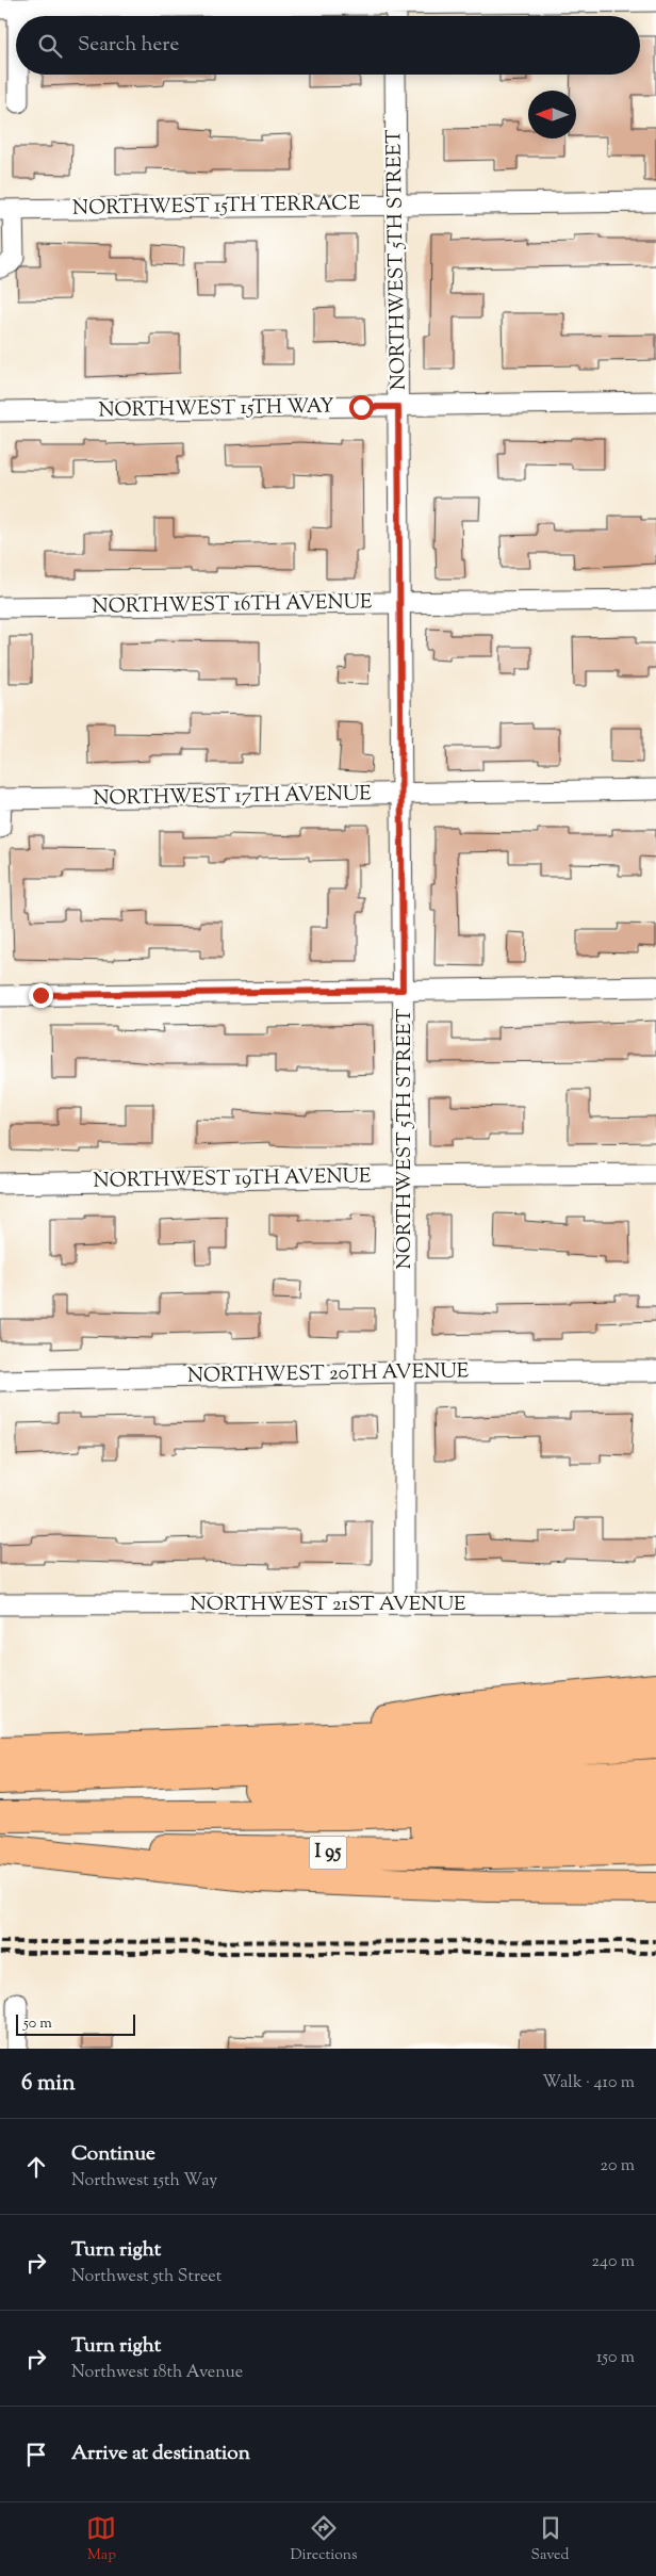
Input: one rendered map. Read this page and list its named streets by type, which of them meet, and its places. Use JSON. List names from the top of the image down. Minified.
{"streets":{"highway":["I 95"],"street":["NORTHWEST 15TH TERRACE","NORTHWEST 5TH STREET","NORTHWEST 15TH WAY","NORTHWEST 16TH AVENUE","NORTHWEST 17TH AVENUE","NORTHWEST 19TH AVENUE","NORTHWEST 20TH AVENUE","NORTHWEST 21ST AVENUE"]},"crossings":[["NORTHWEST 15TH TERRACE","NORTHWEST 5TH STREET"],["NORTHWEST 5TH STREET","NORTHWEST 15TH WAY"],["NORTHWEST 5TH STREET","NORTHWEST 16TH AVENUE"],["NORTHWEST 5TH STREET","NORTHWEST 17TH AVENUE"],["NORTHWEST 5TH STREET","NORTHWEST 19TH AVENUE"],["NORTHWEST 5TH STREET","NORTHWEST 20TH AVENUE"],["NORTHWEST 5TH STREET","NORTHWEST 21ST AVENUE"]],"scale_bar":"50 m","north":"left","page":{"search":"Search here","scale":"50 m","heading":["6 min","Walk · 410 m"],"list":[["Continue","Northwest 15th Way","20 m"],["Turn right","Northwest 5th Street","240 m"],["Turn right","Northwest 18th Avenue","150 m"],"Arrive at destination"],"nav":["Map","Directions","Saved"]}}
